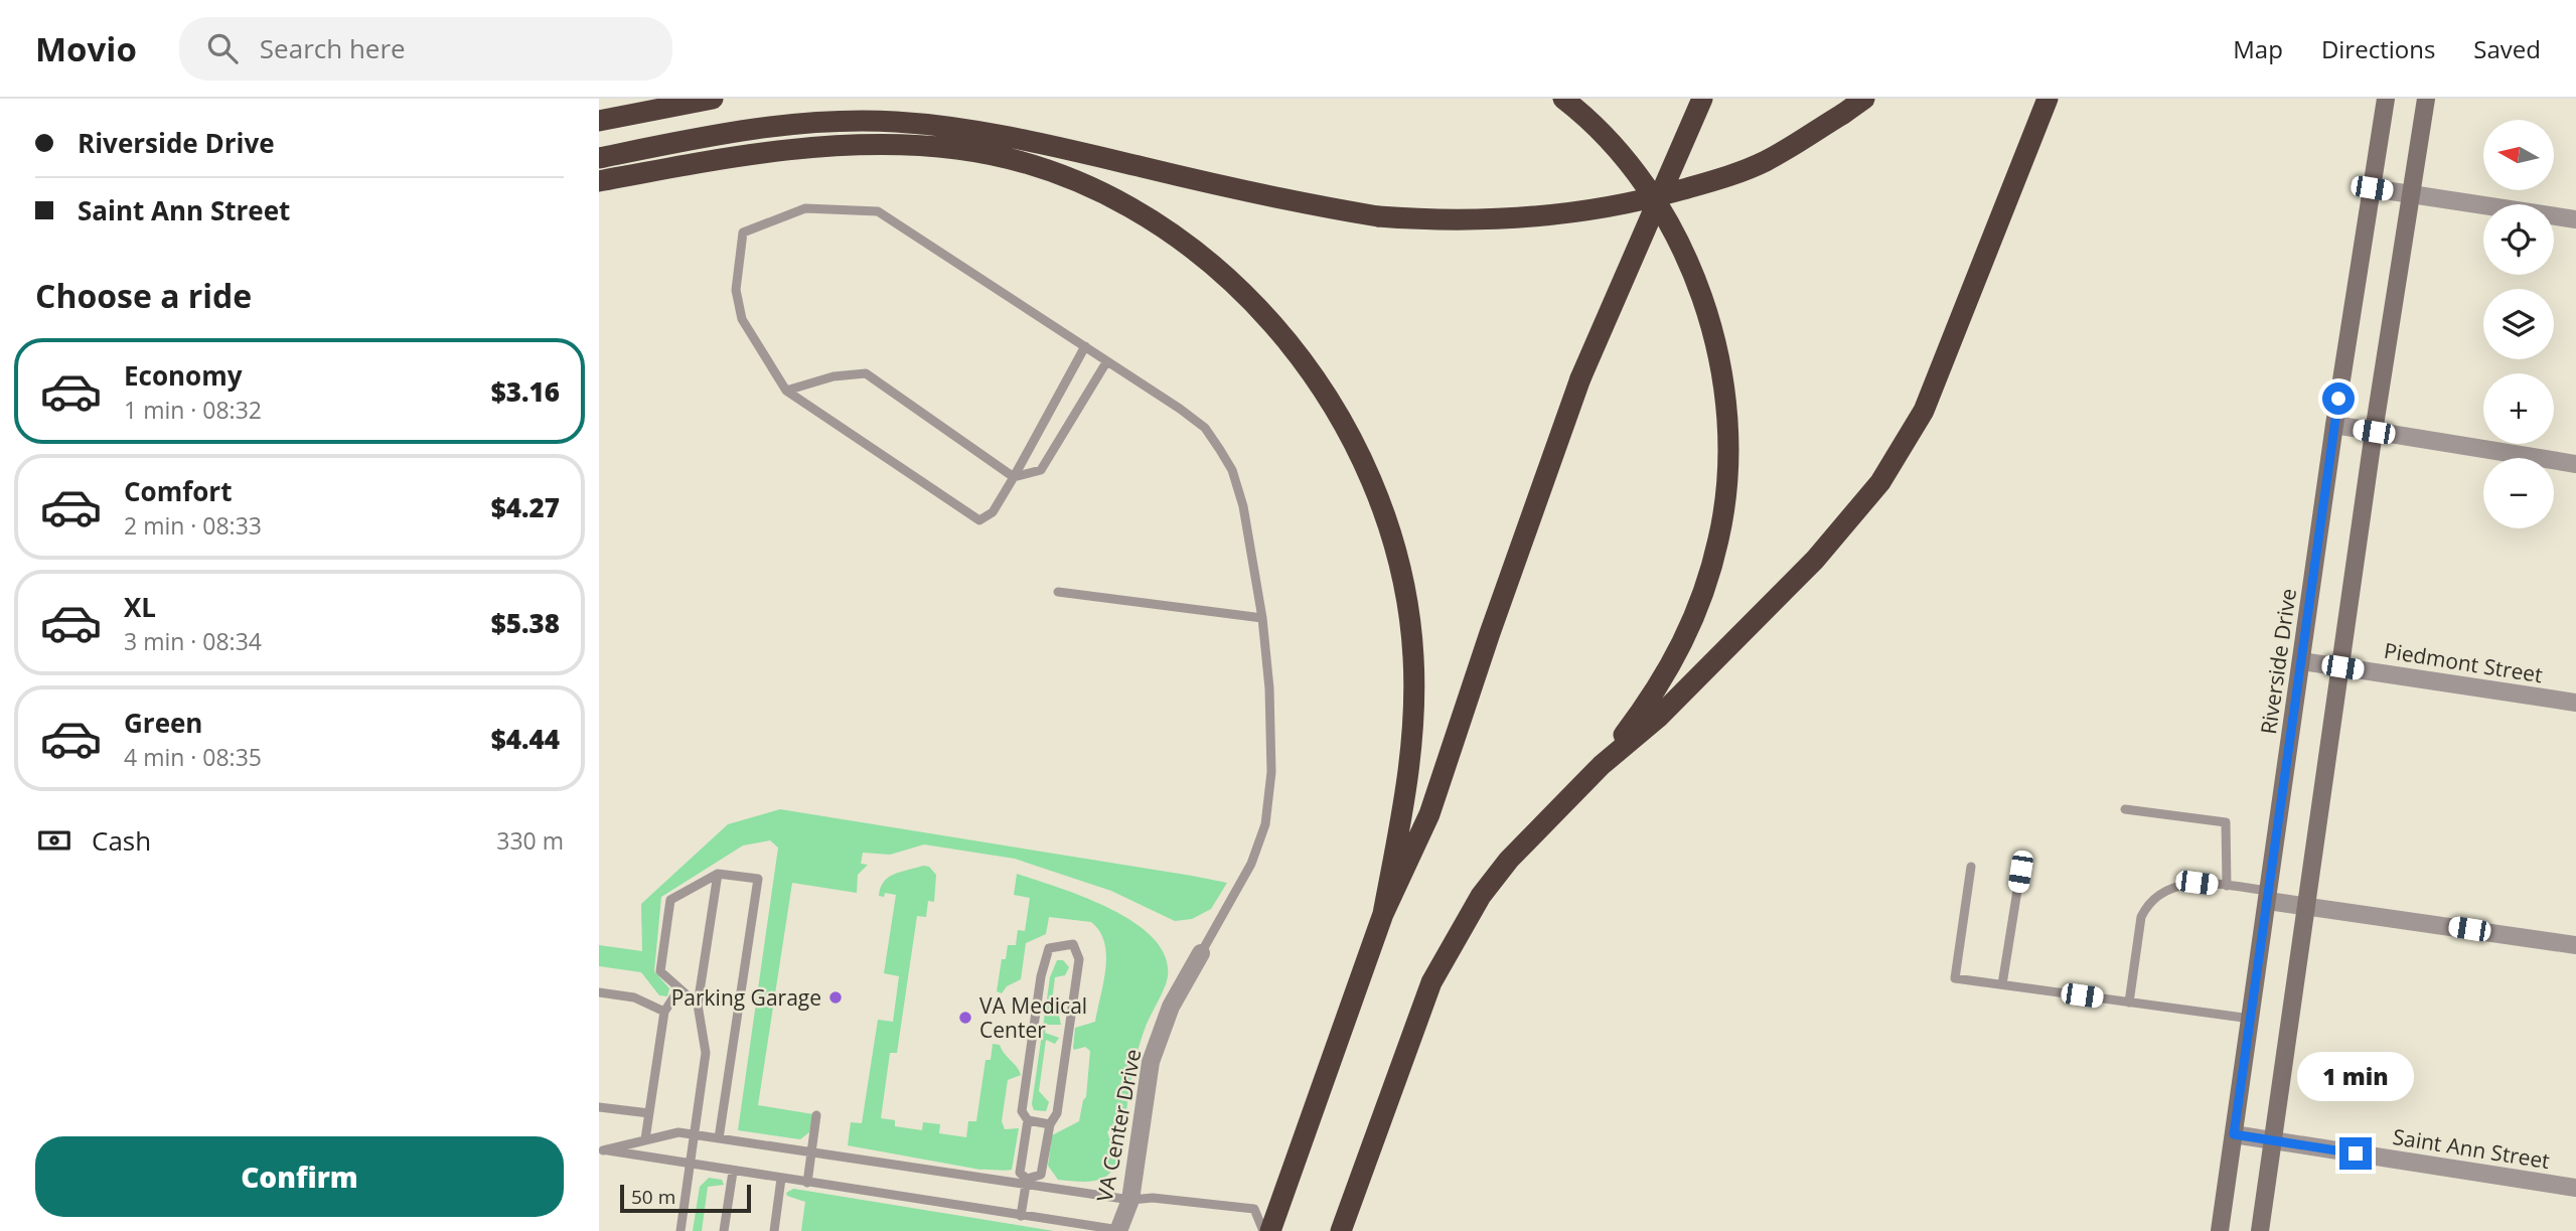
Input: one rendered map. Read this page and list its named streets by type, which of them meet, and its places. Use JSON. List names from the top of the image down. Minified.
{"streets":{"street":["Riverside Drive","Piedmont Street","VA Center Drive","Saint Ann Street"]},"crossings":[["Riverside Drive","Piedmont Street"],["Riverside Drive","Saint Ann Street"]],"places":["Parking Garage","VA Medical Center"],"scale_bar":"50 m","north":"left","page":{"header":"Movio","search":"Search here","nav":["Map","Directions","Saved"],"banner":["Riverside Drive","Saint Ann Street"],"map_buttons":["+","−"],"heading":"Choose a ride","list":[{"name":"Economy","note":"1 min · 08:32","value":"$3.16"},{"name":"Comfort","note":"2 min · 08:33","value":"$4.27"},{"name":"XL","note":"3 min · 08:34","value":"$5.38"},{"name":"Green","note":"4 min · 08:35","value":"$4.44"}],"pay":["Cash","330 m"],"bubble":"1 min","buttons":"Confirm","scale":"50 m"}}
